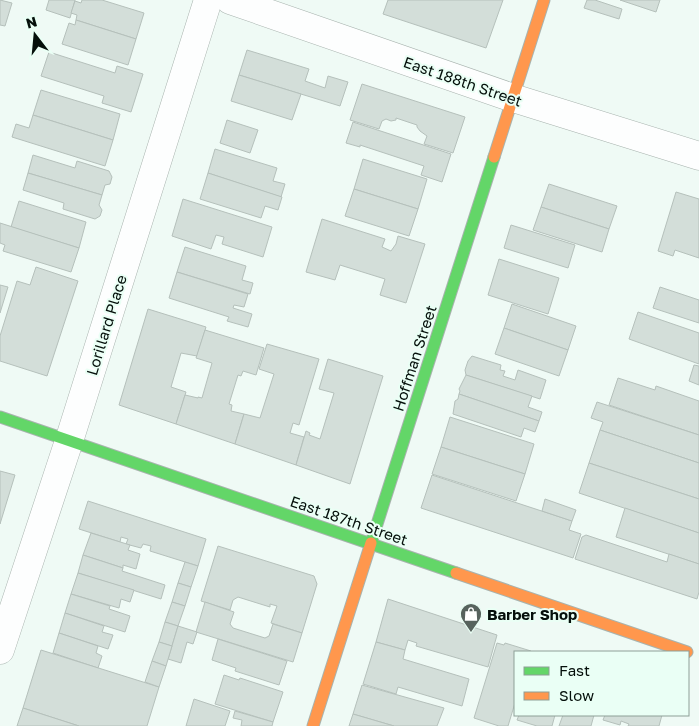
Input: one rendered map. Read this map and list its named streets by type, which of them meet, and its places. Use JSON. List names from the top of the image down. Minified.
{"streets":{"street":["East 188th Street","Lorillard Place","Hoffman Street","East 187th Street"]},"crossings":[["East 188th Street","Hoffman Street"],["Lorillard Place","East 187th Street"],["Hoffman Street","East 187th Street"]],"places":{"shop":["Barber Shop"]},"legend":["Fast","Slow"],"north":"top"}
